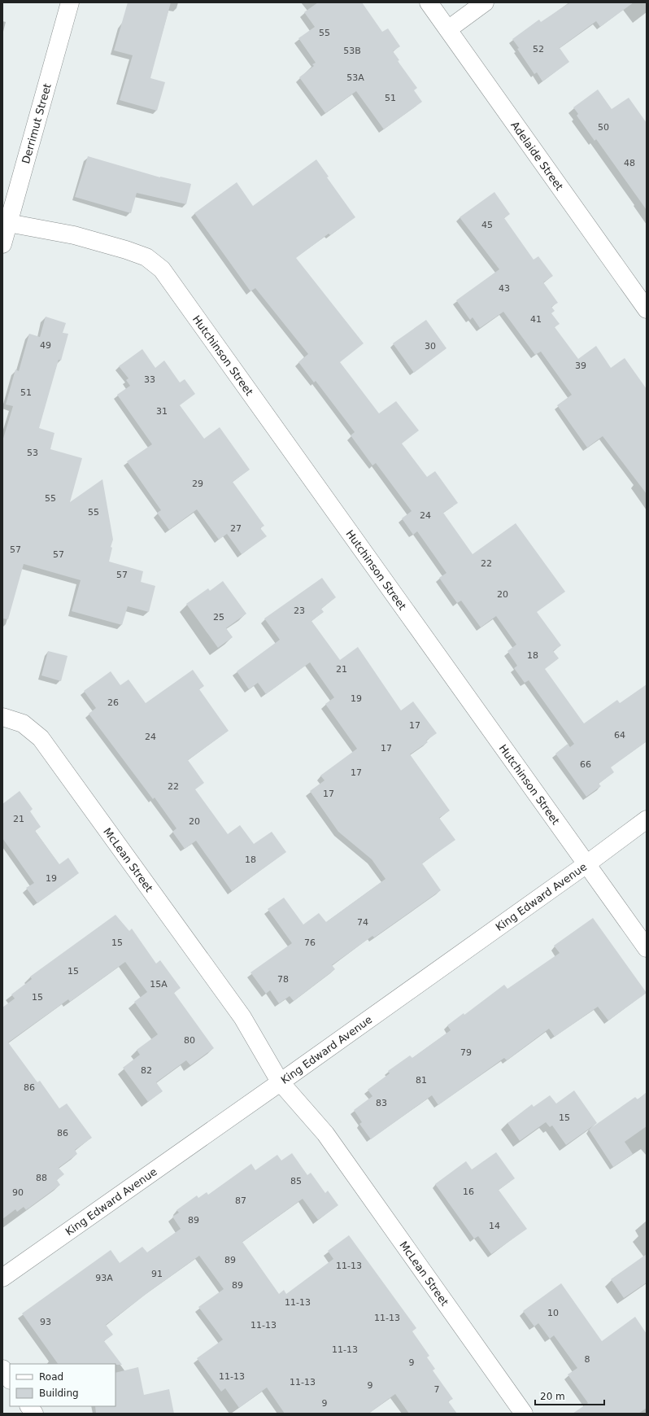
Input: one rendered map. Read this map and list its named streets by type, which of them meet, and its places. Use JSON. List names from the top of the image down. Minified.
{"streets":{"street":["Derrimut Street","Adelaide Street","Hutchinson Street","McLean Street","King Edward Avenue"]},"crossings":[["Derrimut Street","Hutchinson Street"],["Hutchinson Street","King Edward Avenue"],["McLean Street","King Edward Avenue"]],"house_numbers":["55","52","53B","53A","51","50","48","45","43","41","49","30","39","33","51","31","53","29","55","55","24","27","57","57","22","57","20","23","25","18","21","19","26","17","64","24","17","66","17","22","17","21","20","18","19","74","15","76","15","78","15A","15","80","79","82","81","86","83","15","86","88","85","16","90","87","89","14","89","11-13","91","93A","89","11-13","10","11-13","93","11-13","11-13","8","9","11-13","11-13","9","7","9"],"legend":["Road","Building"],"scale_bar":"20 m"}
